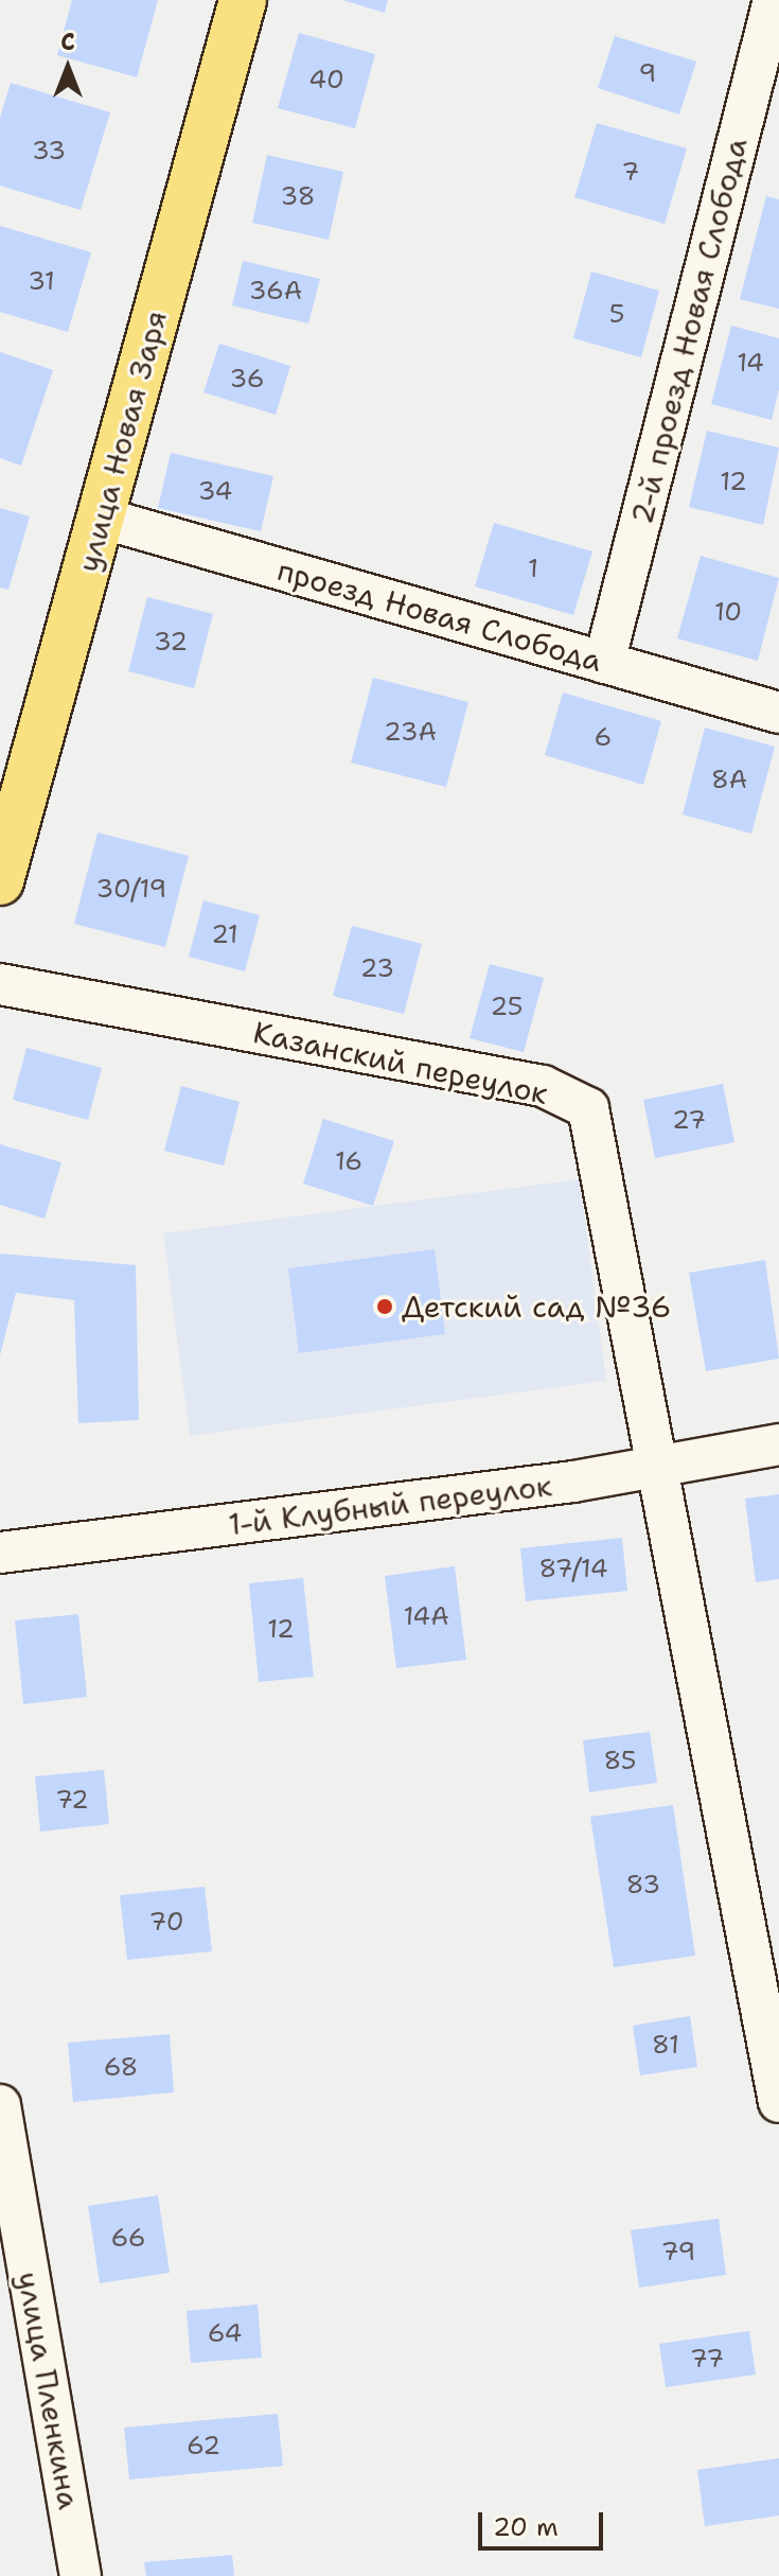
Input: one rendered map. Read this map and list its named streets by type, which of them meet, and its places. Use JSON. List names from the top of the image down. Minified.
{"streets":{"main road":["улица Новая Заря"],"street":["2-й проезд Новая Слобода","проезд Новая Слобода","Казанский переулок","1-й Клубный переулок","улица Пленкина"]},"crossings":[["2-й проезд Новая Слобода","проезд Новая Слобода"],["улица Новая Заря","проезд Новая Слобода"],["Казанский переулок","1-й Клубный переулок"]],"places":["Детский сад №36"],"house_numbers":["9","40","33","7","38","31","36А","5","14","36","12","34","1","10","32","23А","6","8А","30/19","21","23","25","27","16","87/14","14А","12","85","72","83","70","81","68","66","79","64","77","62"],"scale_bar":"20 m","north":"top"}
